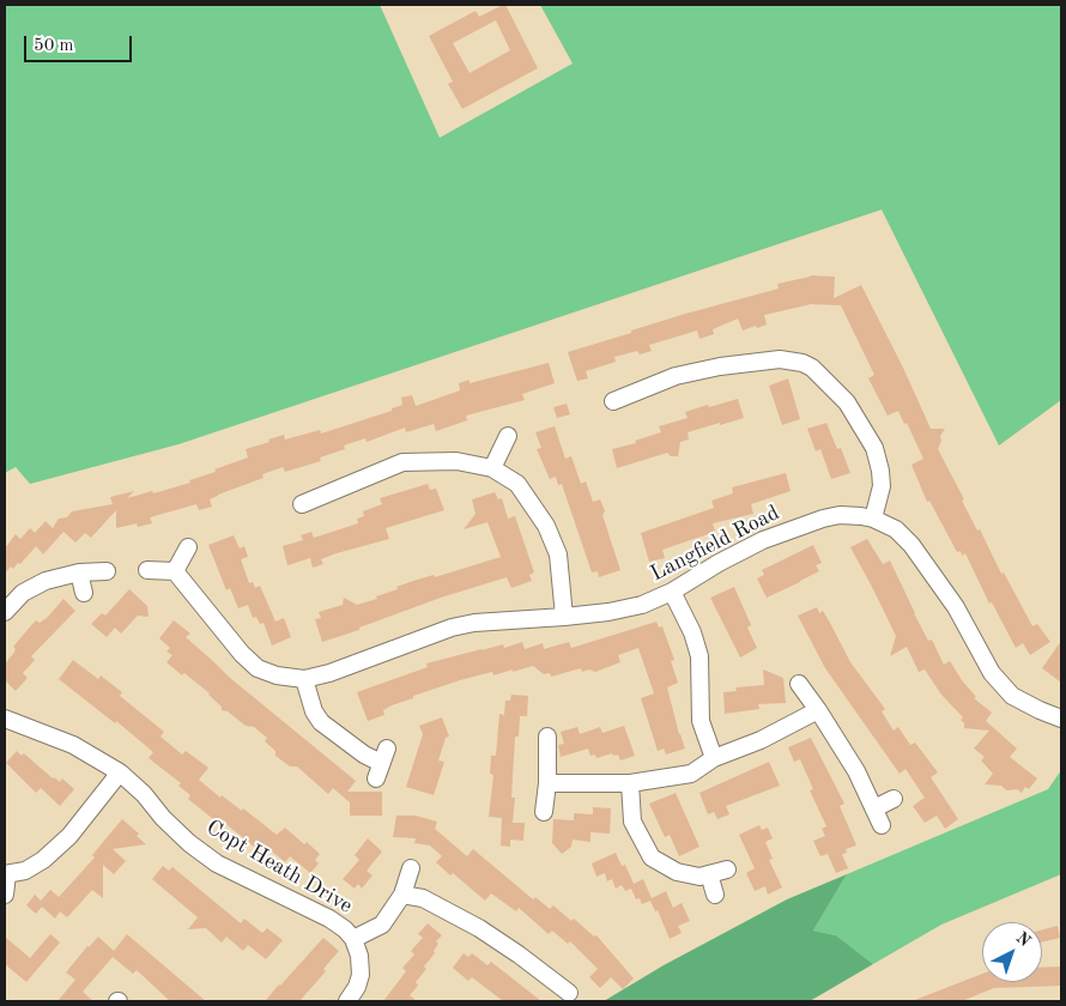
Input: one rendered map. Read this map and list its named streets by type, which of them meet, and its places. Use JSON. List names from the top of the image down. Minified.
{"streets":{"street":["Langfield Road","Copt Heath Drive"]},"scale_bar":"50 m","north":"top right"}
